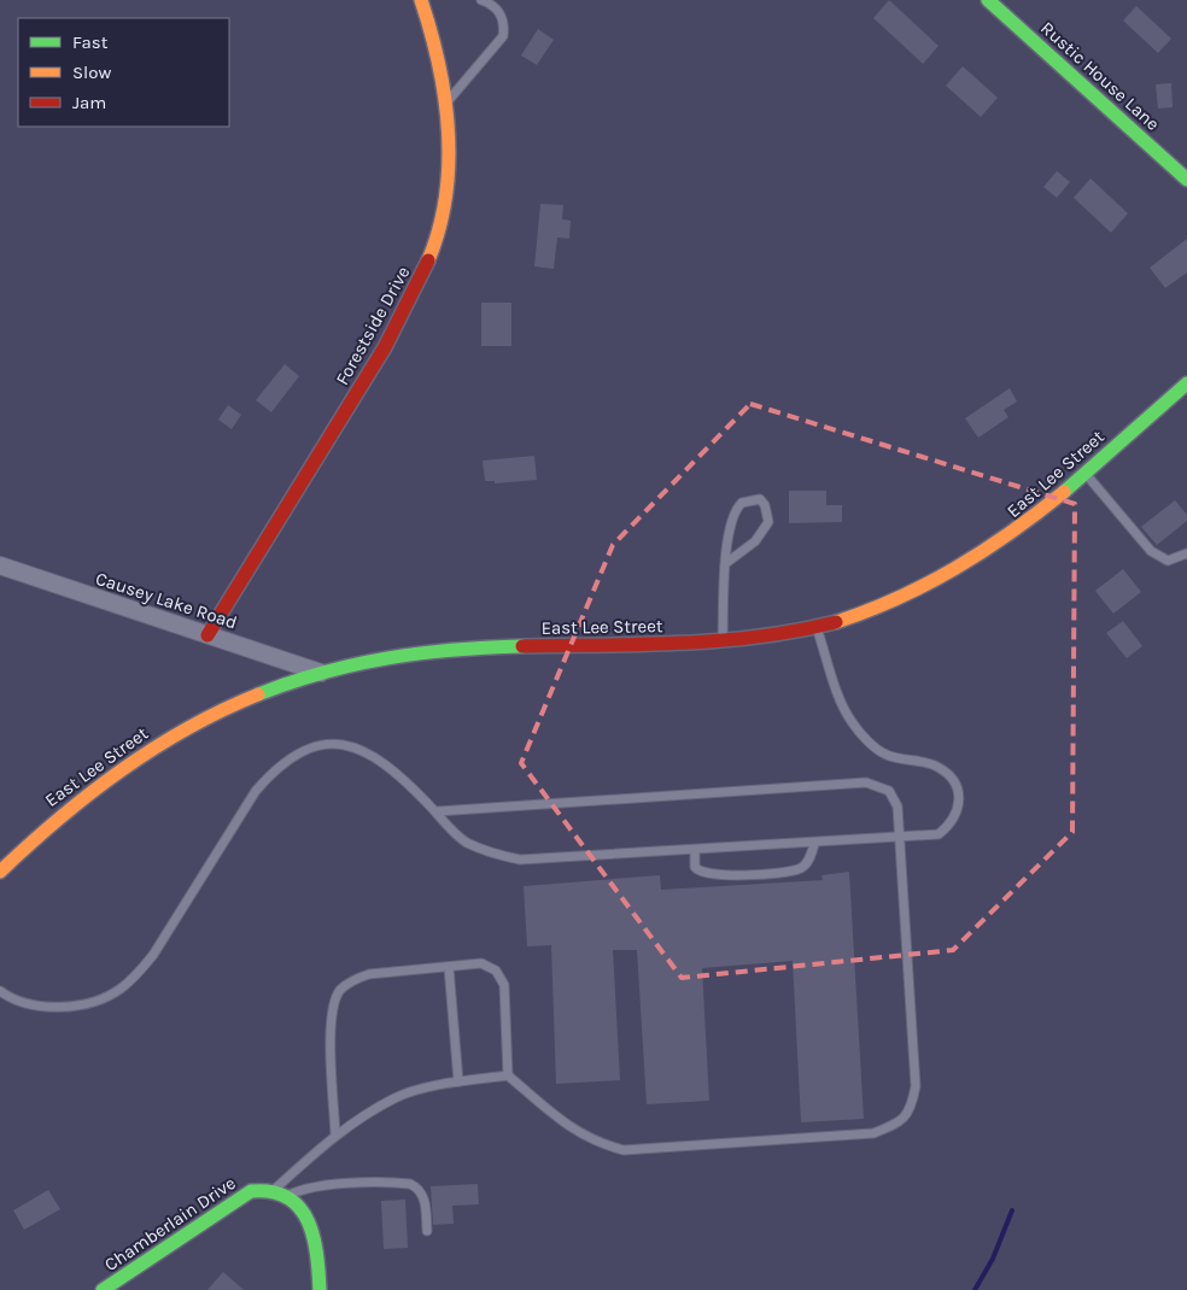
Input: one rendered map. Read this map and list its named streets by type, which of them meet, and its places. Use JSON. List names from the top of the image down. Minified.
{"streets":{"street":["Rustic House Lane","Forestside Drive","East Lee Street","Causey Lake Road","Chamberlain Drive"]},"crossings":[["Forestside Drive","Causey Lake Road"],["East Lee Street","Causey Lake Road"]],"legend":["Fast","Slow","Jam"]}
